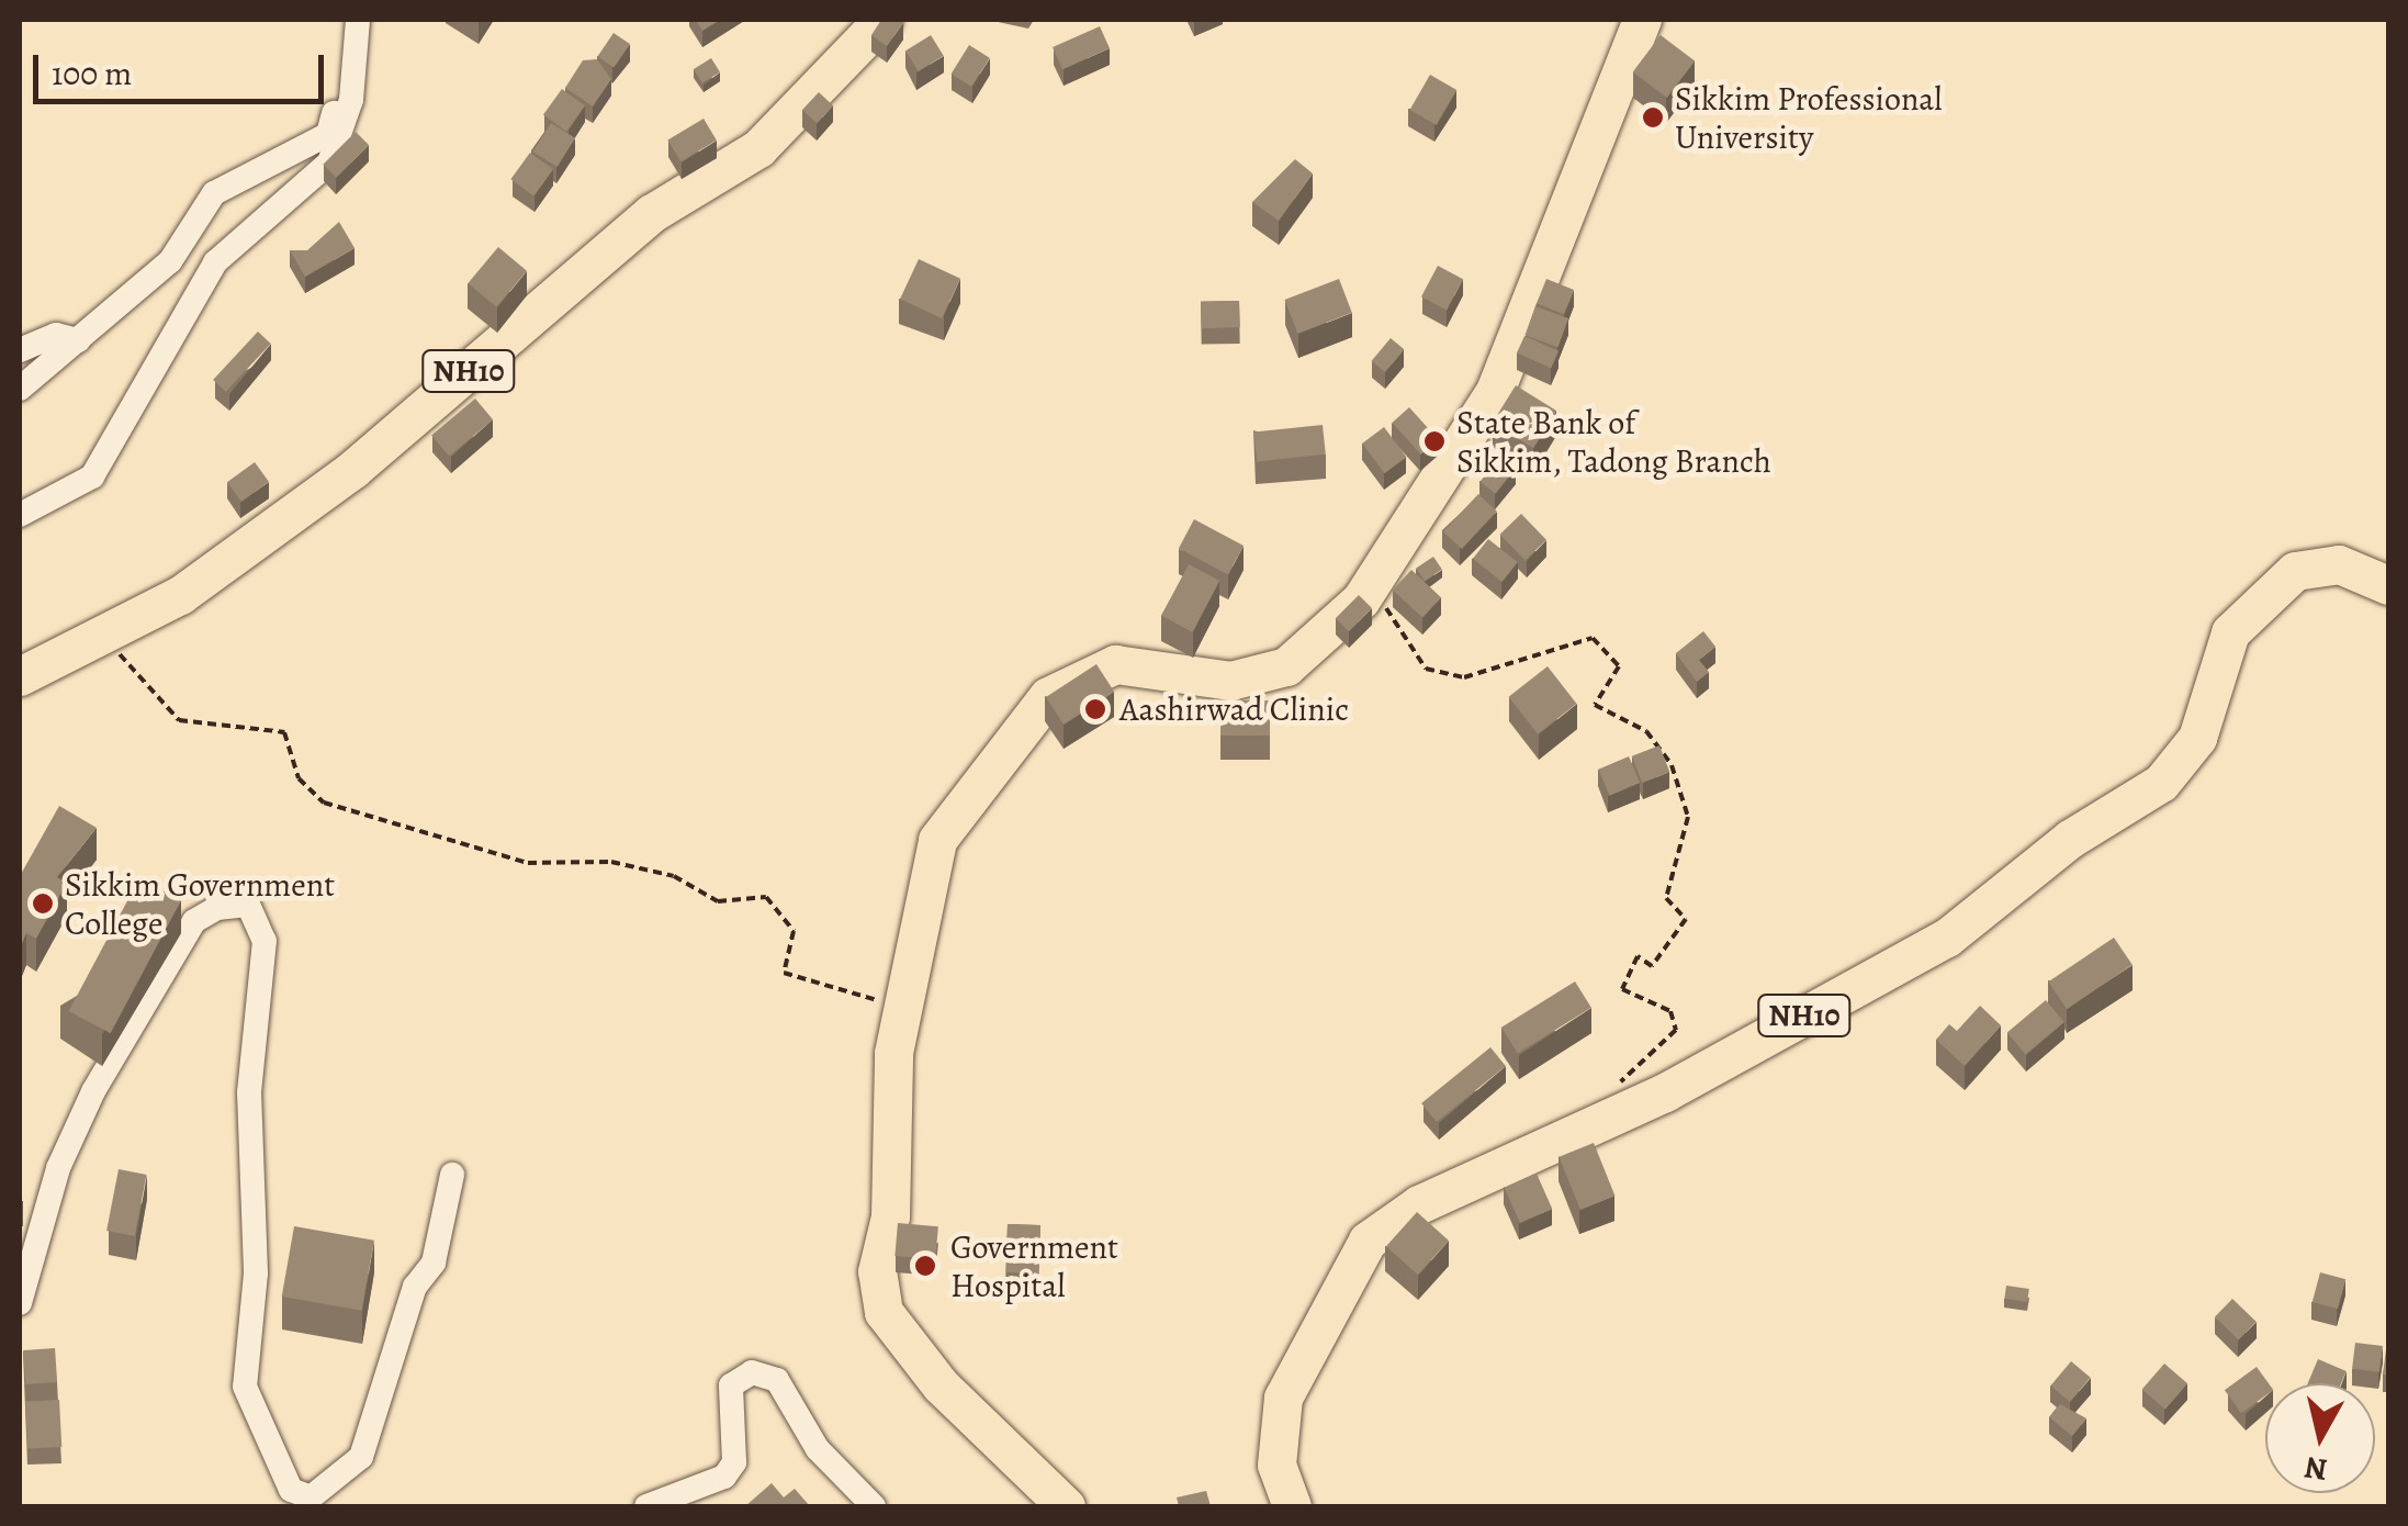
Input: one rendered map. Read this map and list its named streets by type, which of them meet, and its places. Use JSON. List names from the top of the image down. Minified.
{"streets":{"highway":["NH10"]},"places":["Sikkim Professional University","State Bank of Sikkim, Tadong Branch","Aashirwad Clinic","Sikkim Government College","Government Hospital"],"scale_bar":"100 m","north":"bottom"}
